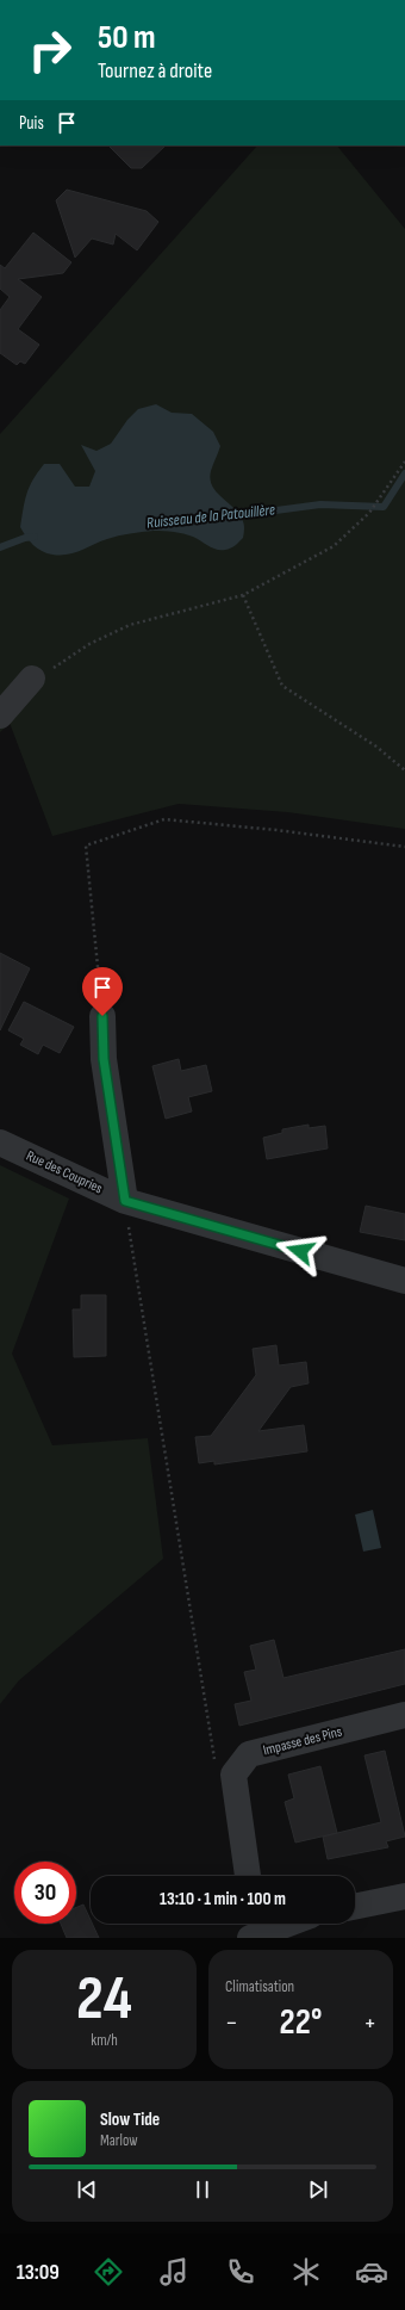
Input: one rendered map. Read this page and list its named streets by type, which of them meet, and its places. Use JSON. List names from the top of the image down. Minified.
{"streets":{"street":["Rue des Coupries","Impasse des Pins"]},"water":["Ruisseau de la Patouillère"],"page":{"turn":["50 m","Tournez à droite"],"then":"Puis","limit":"30","trip":"13:10 · 1 min · 100 m","tile":[["24","km/h"],"Climatisation"],"heat":["−","22°","+"],"song":["Slow Tide","Marlow"],"tabs":"13:09"}}
